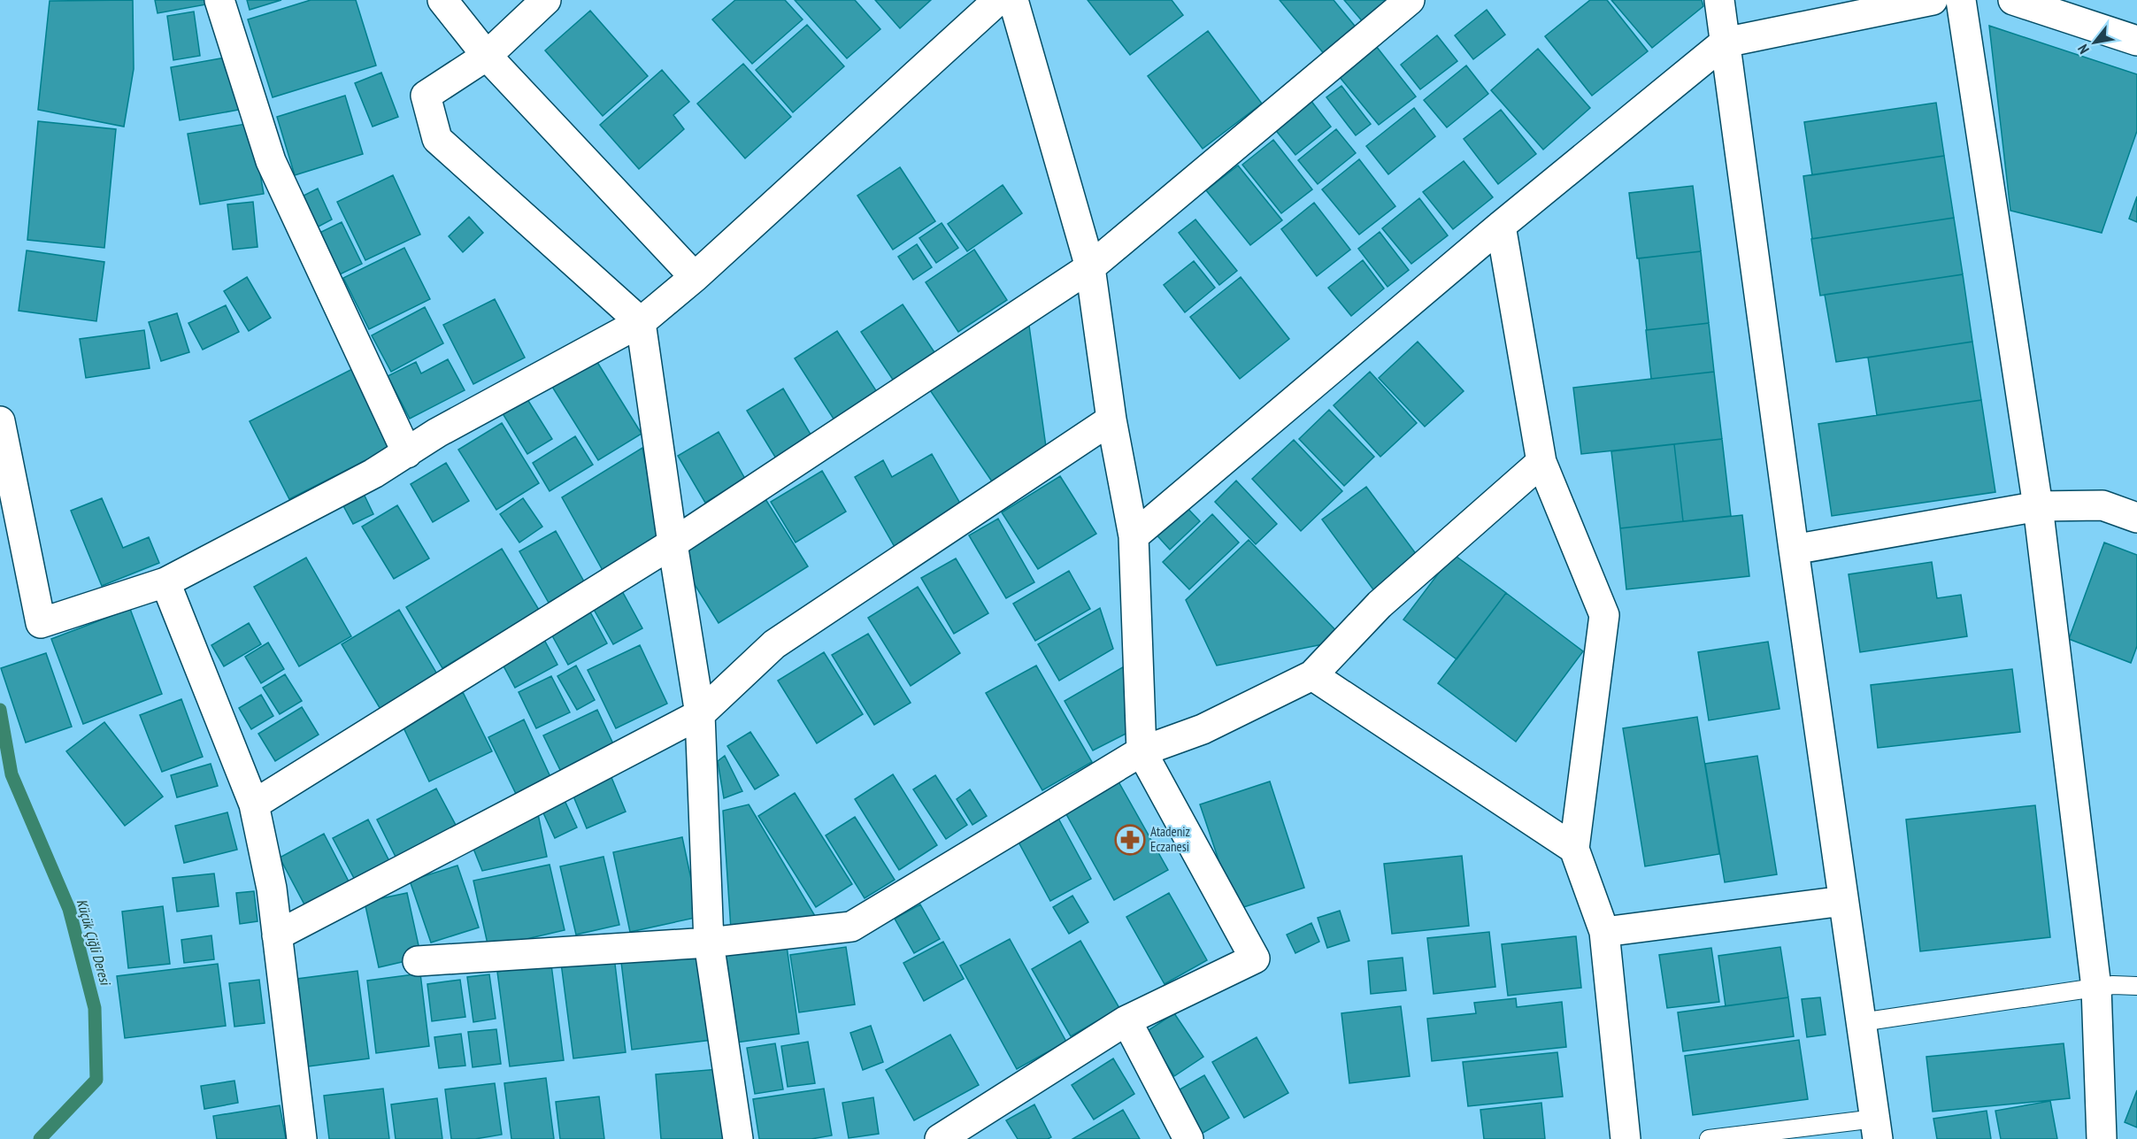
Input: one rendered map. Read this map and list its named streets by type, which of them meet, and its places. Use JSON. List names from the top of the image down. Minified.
{"water":["Küçük Çiğli Deresi"],"places":{"pharmacy":["Atadeniz Eczanesi"]},"north":"bottom left"}
